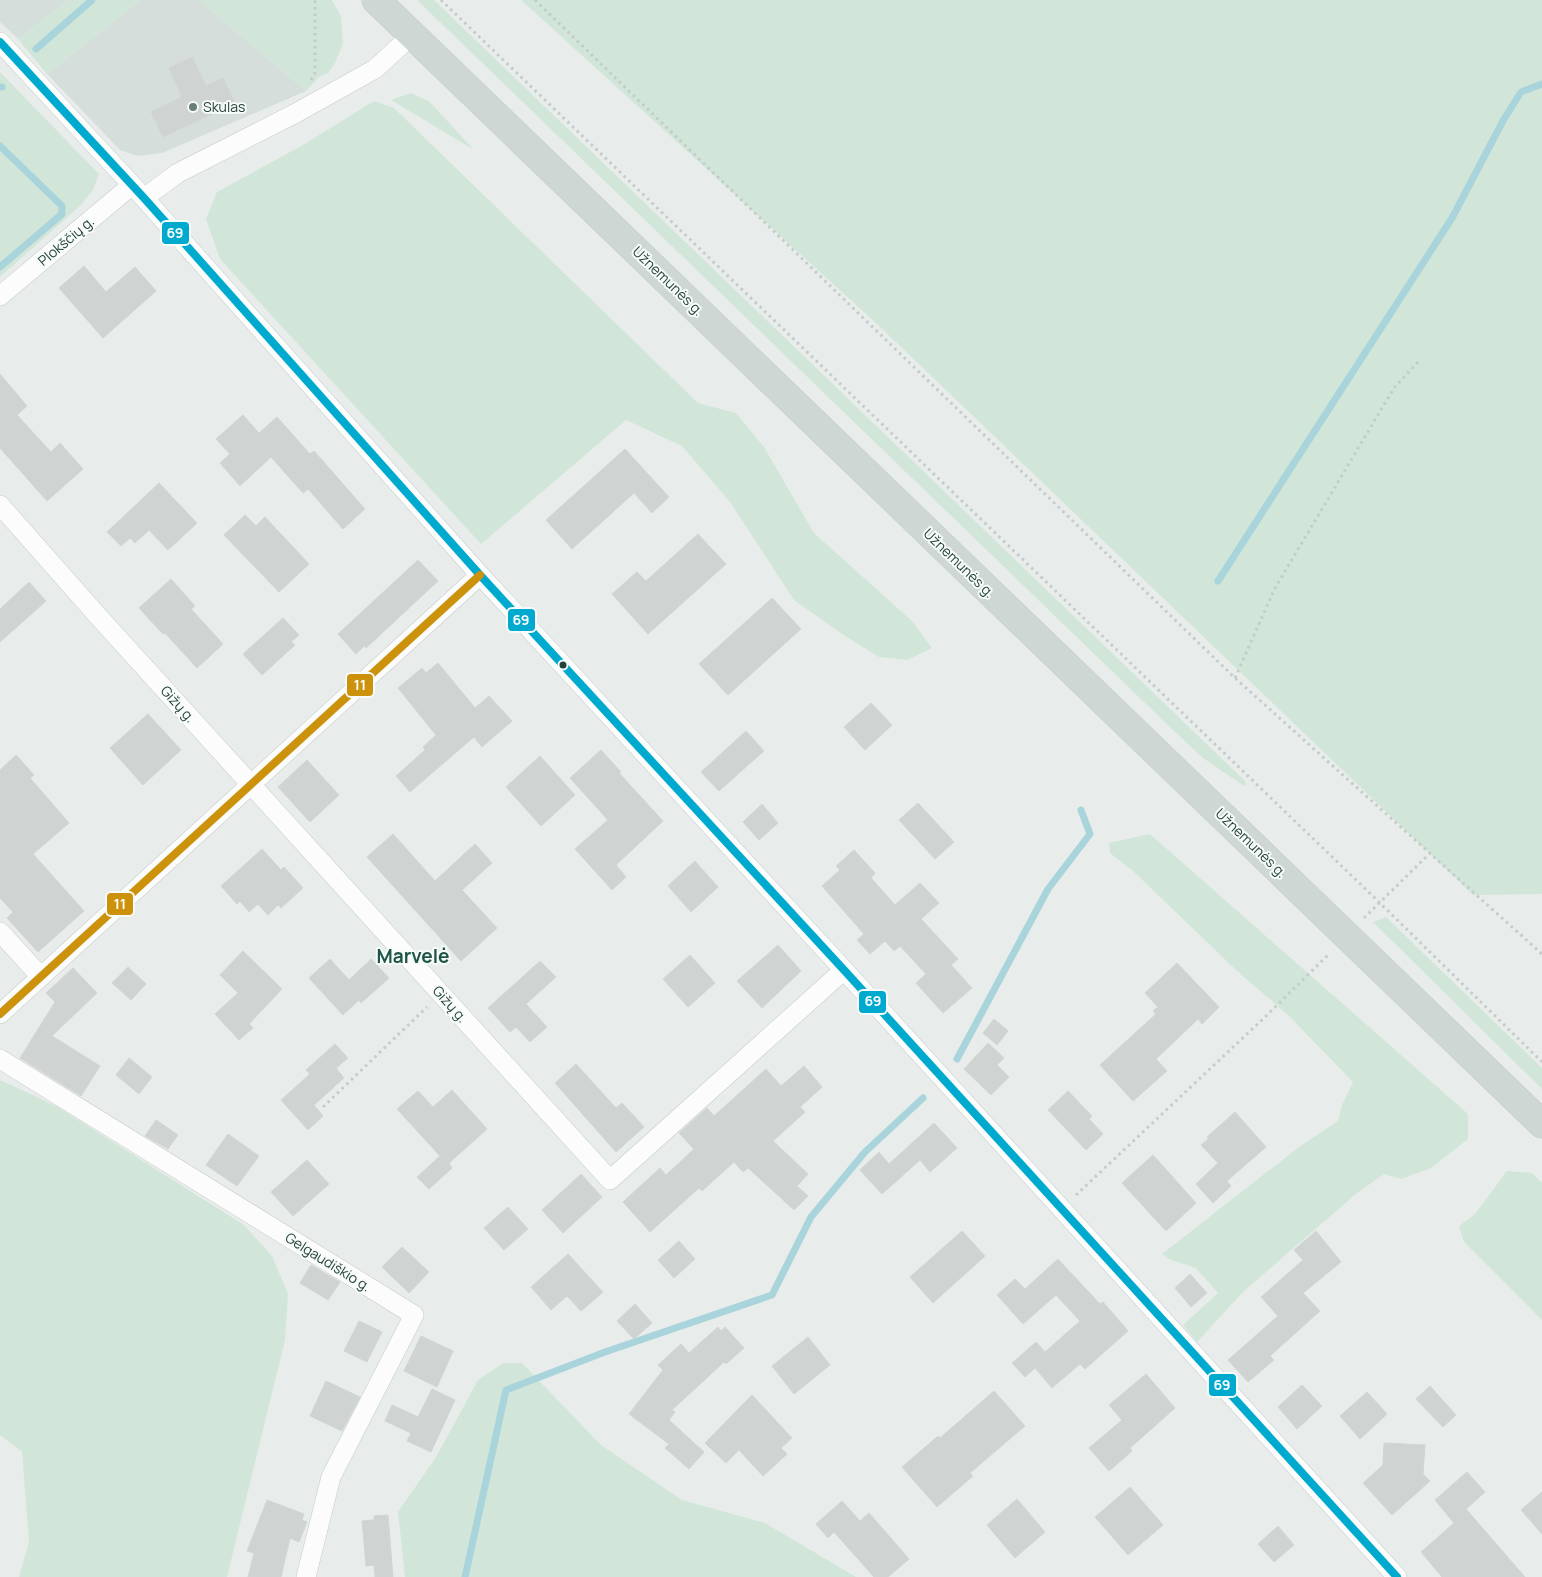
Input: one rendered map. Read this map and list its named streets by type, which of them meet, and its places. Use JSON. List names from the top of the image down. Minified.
{"streets":{"main road":["Užnemunės g."],"street":["Plokščių g.","Gižų g.","Gelgaudiškio g."]},"crossings":[["Plokščių g.","Užnemunės g."]],"districts":["Marvelė"],"places":["Skulas"],"lines":["transit line 69","transit line 11"]}
